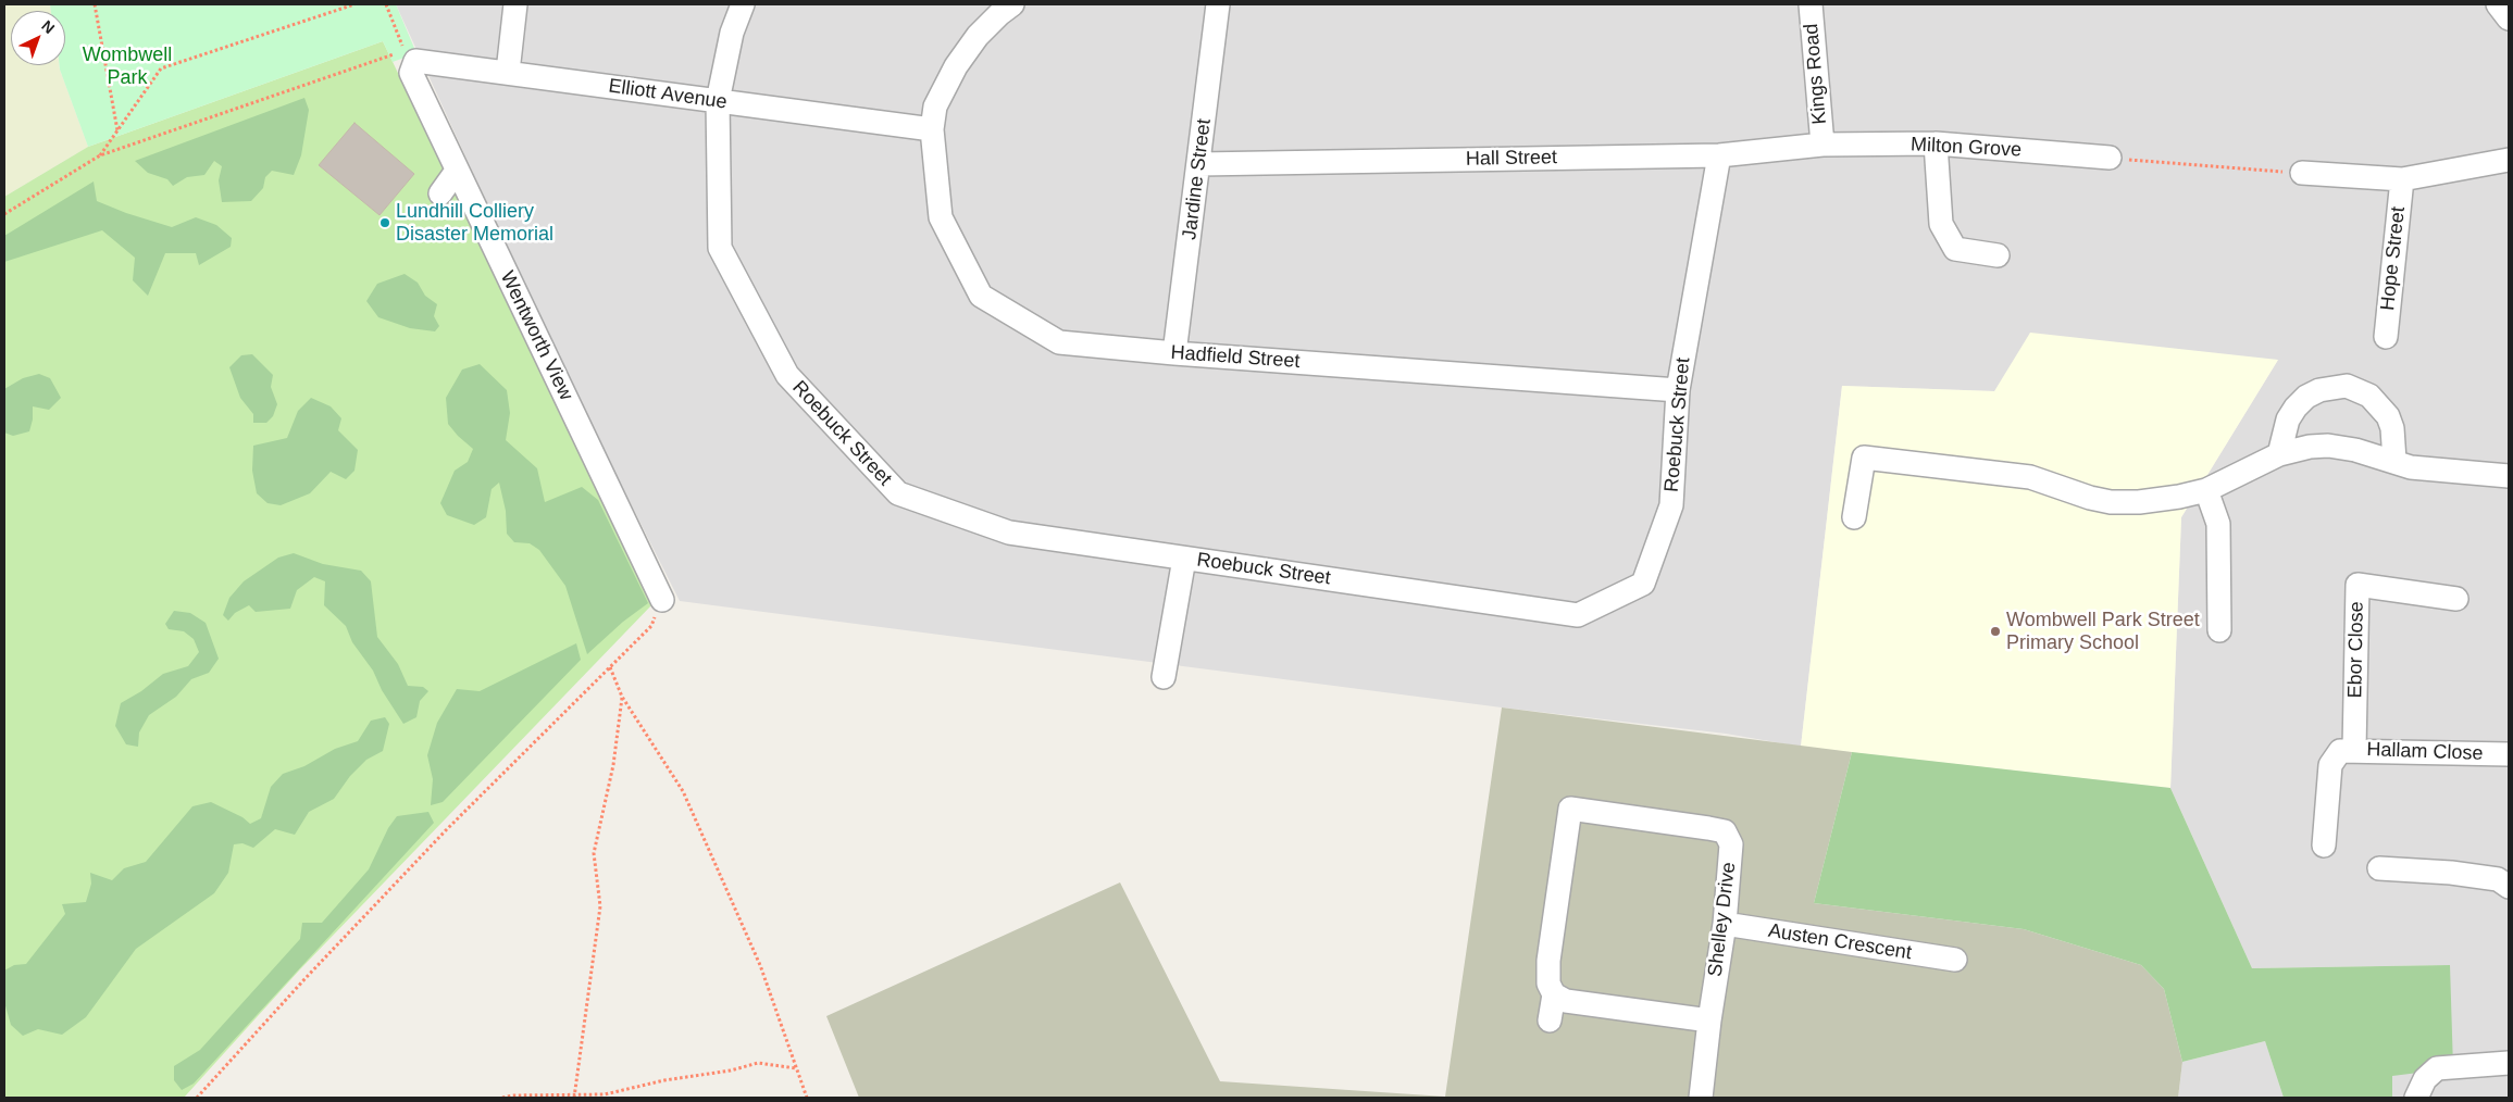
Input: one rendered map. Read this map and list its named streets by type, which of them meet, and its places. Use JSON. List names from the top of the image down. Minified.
{"streets":{"street":["Kings Road","Elliott Avenue","Milton Grove","Hall Street","Jardine Street","Hope Street","Wentworth View","Hadfield Street","Roebuck Street","Ebor Close","Hallam Close","Shelley Drive","Austen Crescent"]},"crossings":[["Kings Road","Milton Grove"],["Kings Road","Hall Street"],["Elliott Avenue","Wentworth View"],["Elliott Avenue","Hadfield Street"],["Elliott Avenue","Roebuck Street"],["Milton Grove","Hall Street"],["Hall Street","Jardine Street"],["Hall Street","Roebuck Street"],["Jardine Street","Hadfield Street"],["Hadfield Street","Roebuck Street"],["Ebor Close","Hallam Close"],["Shelley Drive","Austen Crescent"]],"parks":["Wombwell Park"],"places":["Lundhill Colliery Disaster Memorial","Wombwell Park Street Primary School"],"north":"top right"}
